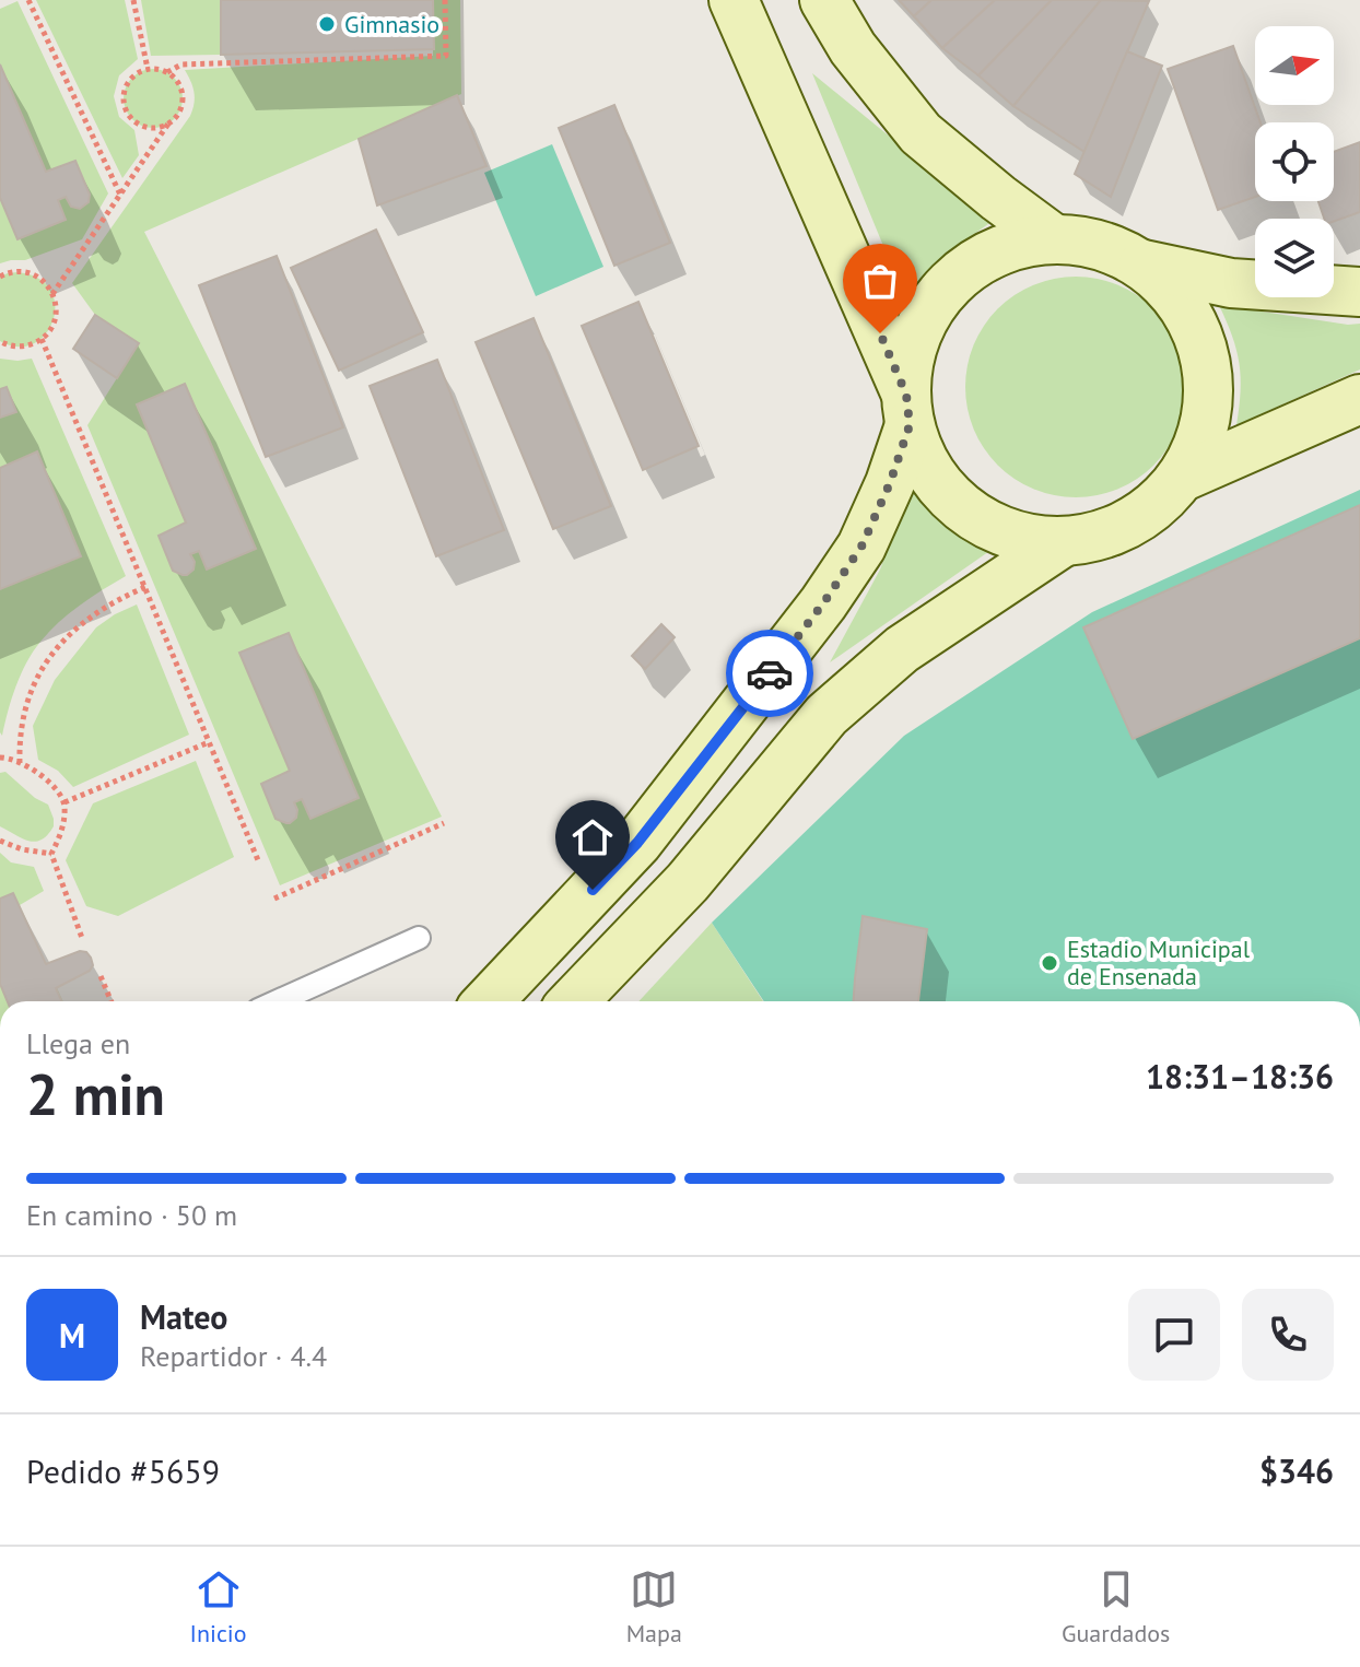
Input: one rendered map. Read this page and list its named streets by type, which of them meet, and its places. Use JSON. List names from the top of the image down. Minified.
{"places":["Gimnasio","Estadio Municipal de Ensenada"],"north":"right","page":{"heading":["2 min","Llega en","18:31–18:36"],"panel":["Mateo","Repartidor · 4.4","Pedido #5659","$346"],"bar":"En camino · 50 m","round":"M","tabs":["Inicio","Mapa","Guardados"]}}
